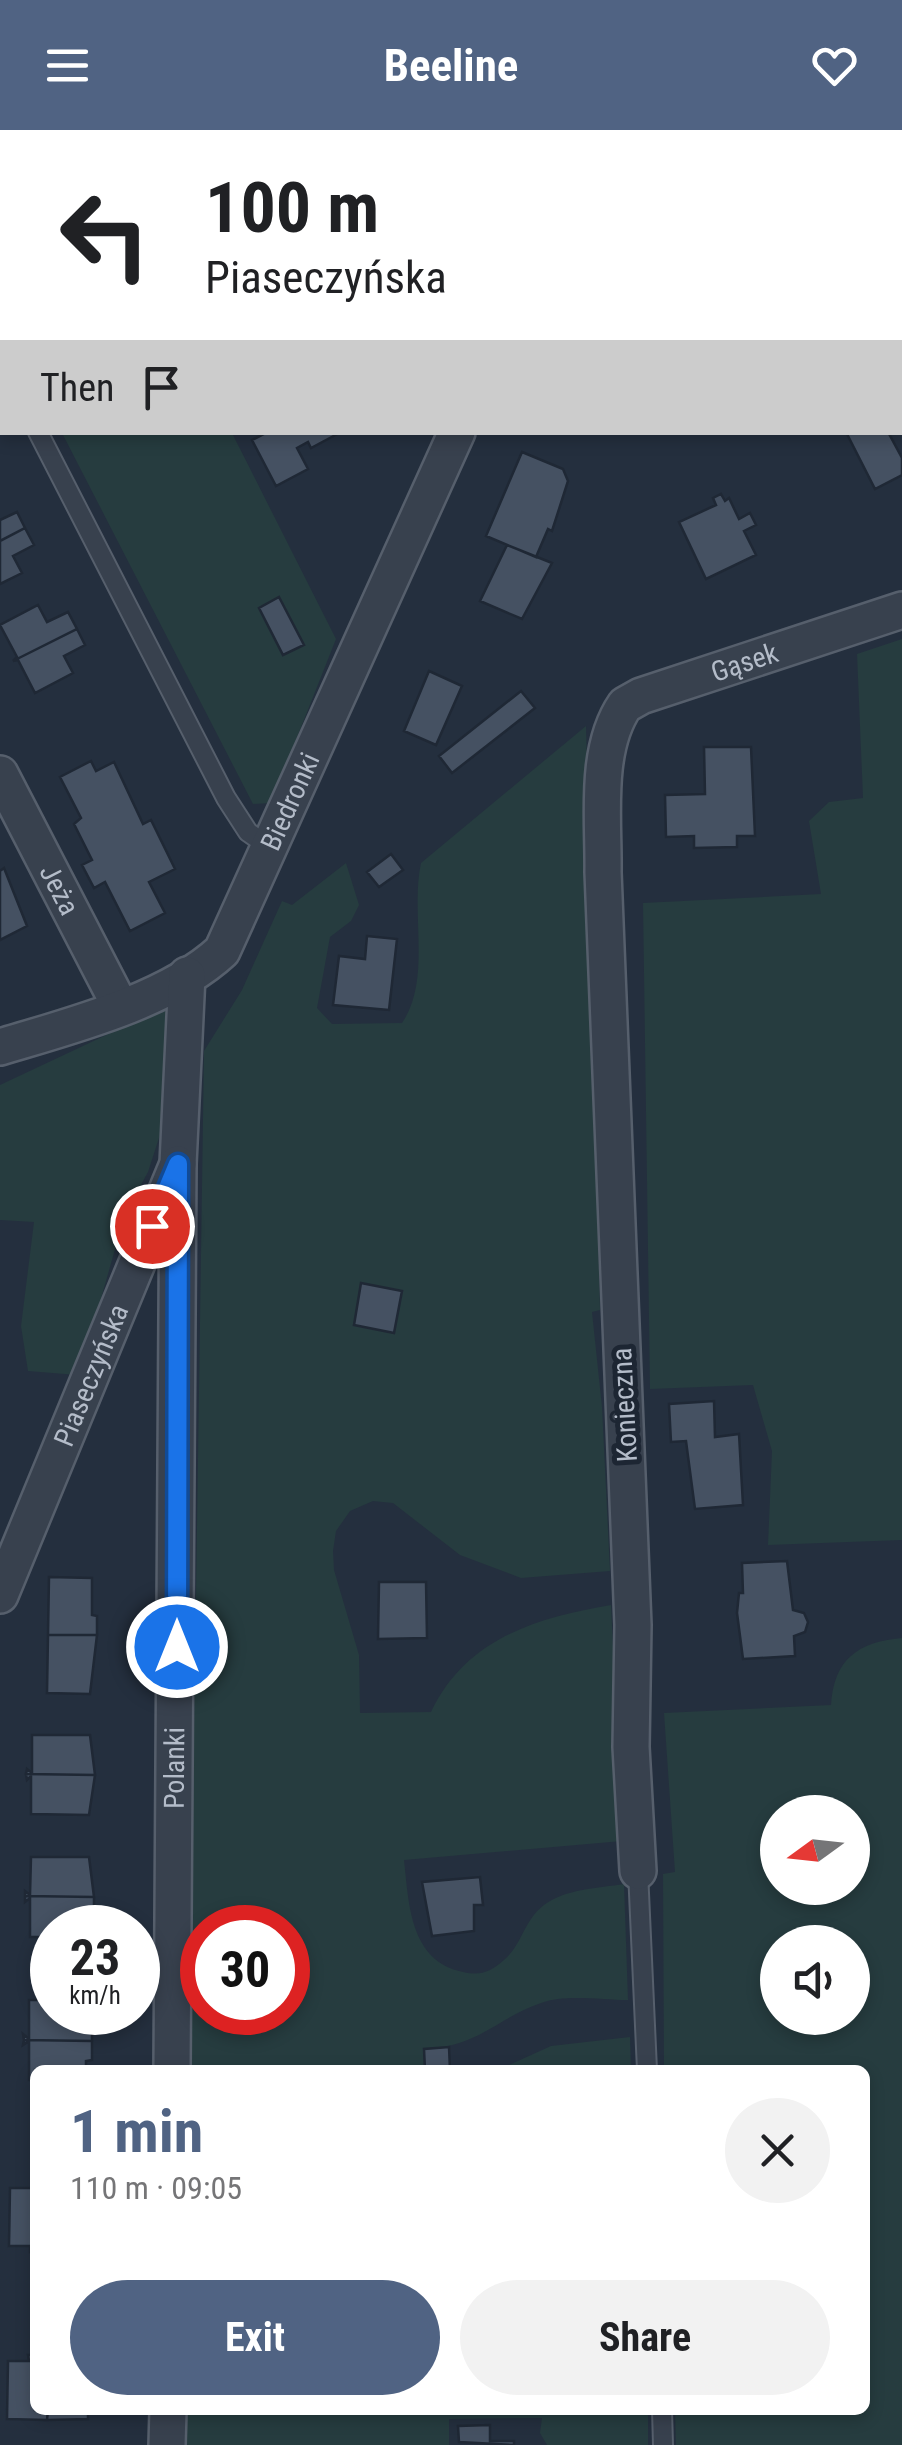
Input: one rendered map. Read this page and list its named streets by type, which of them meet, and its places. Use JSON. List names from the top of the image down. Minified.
{"streets":{"street":["Gąsek","Biedronki","Jeża","Piaseczyńska","Konieczna","Polanki"]},"crossings":[["Gąsek","Konieczna"],["Biedronki","Jeża"],["Biedronki","Piaseczyńska"],["Piaseczyńska","Polanki"]],"north":"left","page":{"header":"Beeline","turn":["100 m","Piaseczyńska"],"then":"Then","speed":"23 km/h","limit":"30","heading":["1 min","110 m · 09:05"],"buttons":["Exit","Share"]}}
